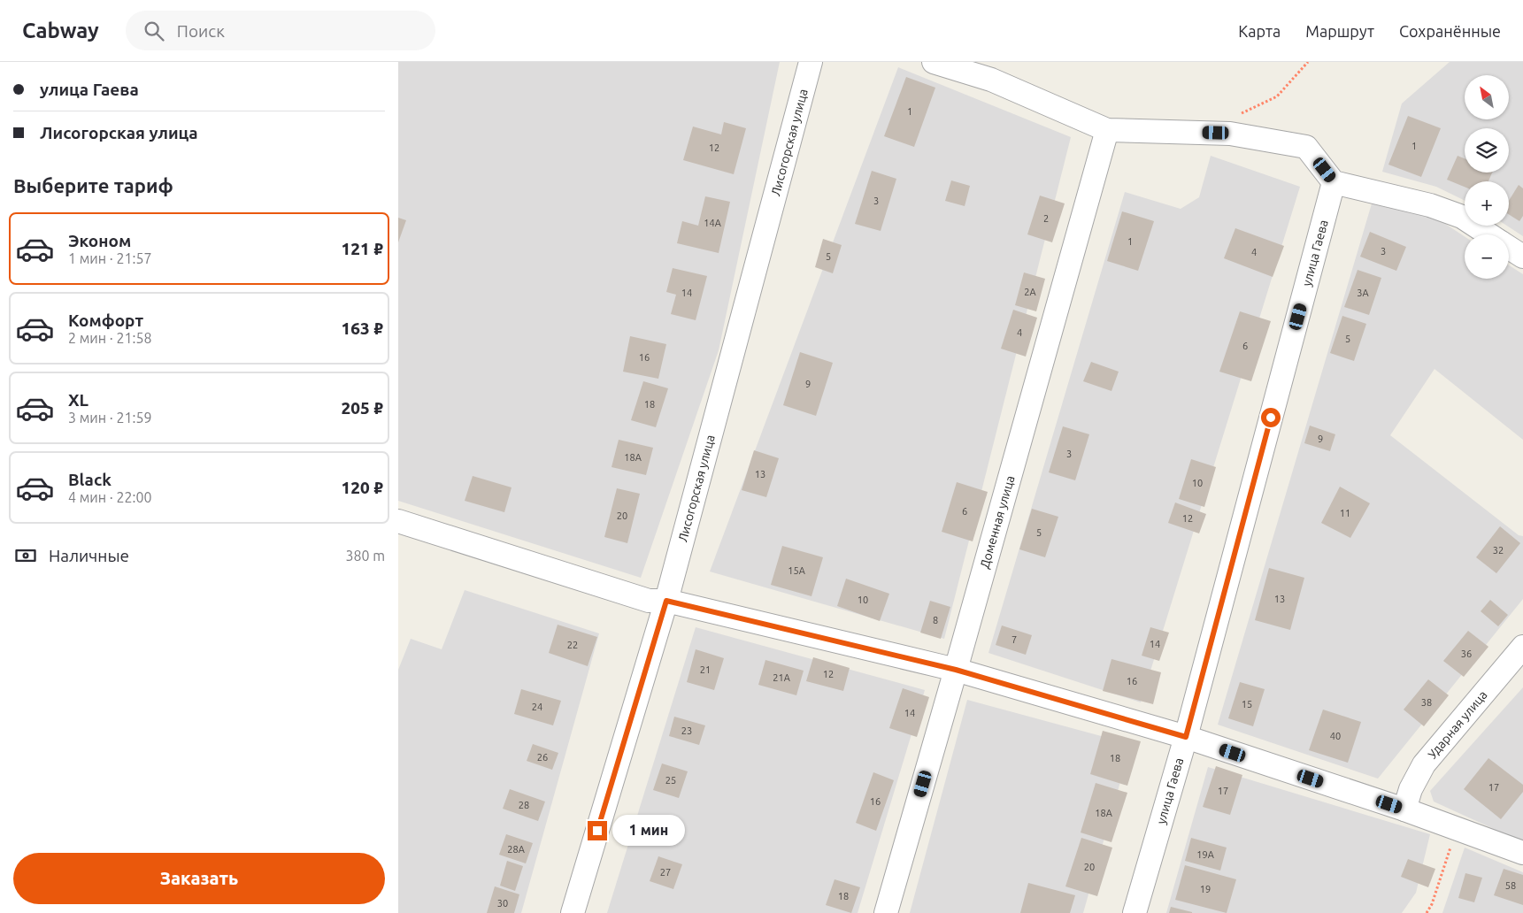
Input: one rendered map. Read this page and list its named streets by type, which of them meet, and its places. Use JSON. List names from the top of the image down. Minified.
{"streets":{"street":["Лисогорская улица","улица Гаева","Доменная улица","Ударная улица"]},"house_numbers":["1","1","12","3","2","14А","1","3","4","5","2А","14","3А","4","5","6","16","9","18","9","3","18А","13","10","6","11","20","12","5","32","15А","13","10","8","7","14","22","36","21","12","21А","16","38","15","24","14","23","40","26","18","25","17","17","16","28","18А","28А","19А","20","27","58","19","18","30"],"north":"top left","page":{"header":"Cabway","search":"Поиск","nav":["Карта","Маршрут","Сохранённые"],"banner":["улица Гаева","Лисогорская улица"],"map_buttons":["+","−"],"heading":"Выберите тариф","list":[{"name":"Эконом","note":"1 мин · 21:57","value":"121 ₽"},{"name":"Комфорт","note":"2 мин · 21:58","value":"163 ₽"},{"name":"XL","note":"3 мин · 21:59","value":"205 ₽"},{"name":"Black","note":"4 мин · 22:00","value":"120 ₽"}],"pay":["Наличные","380 m"],"bubble":"1 мин","buttons":"Заказать"}}
